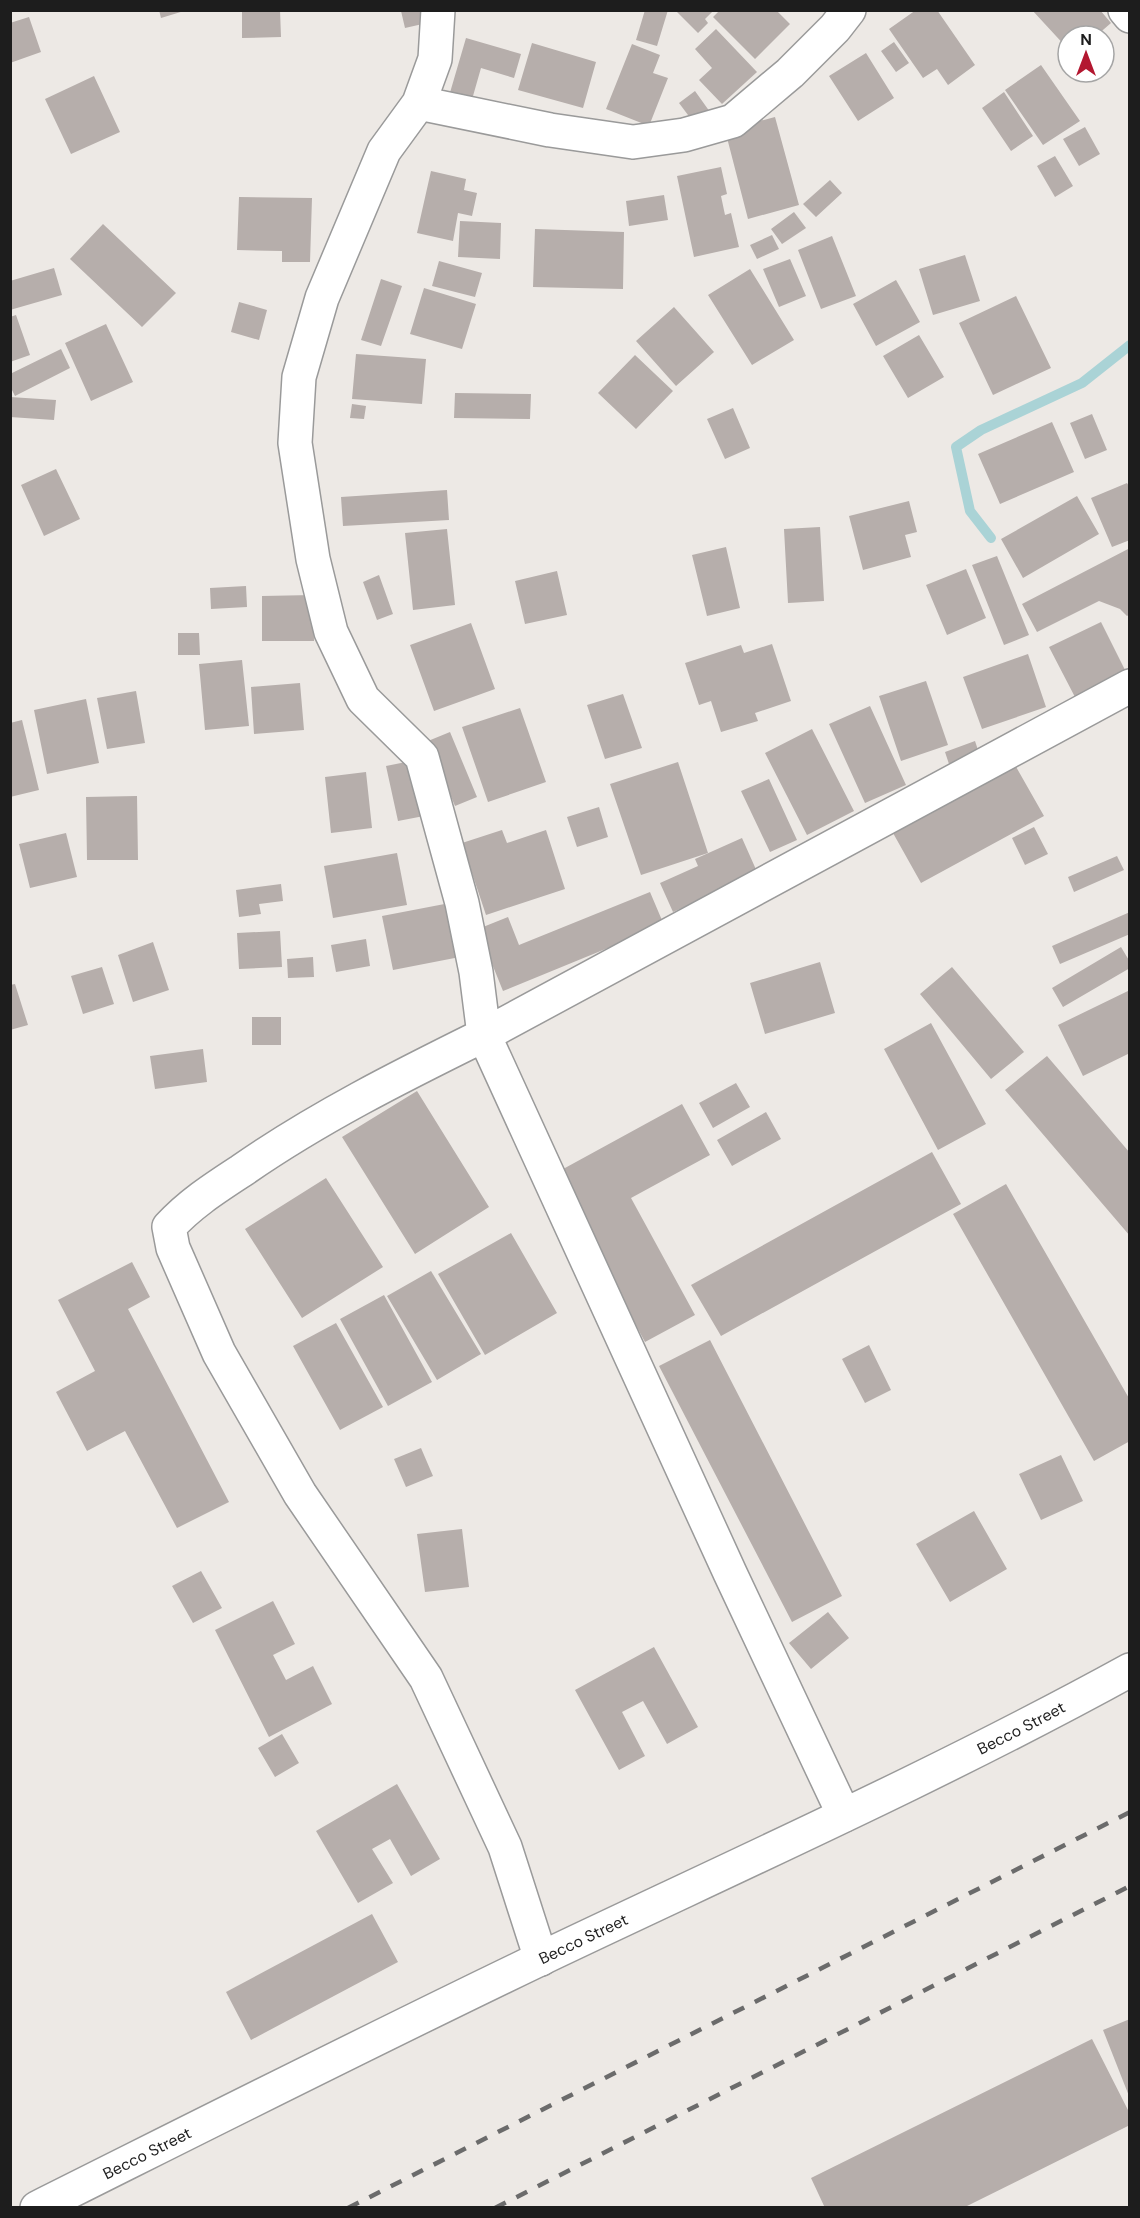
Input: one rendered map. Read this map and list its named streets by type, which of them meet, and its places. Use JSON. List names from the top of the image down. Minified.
{"streets":{"street":["Becco Street"]},"north":"top"}
